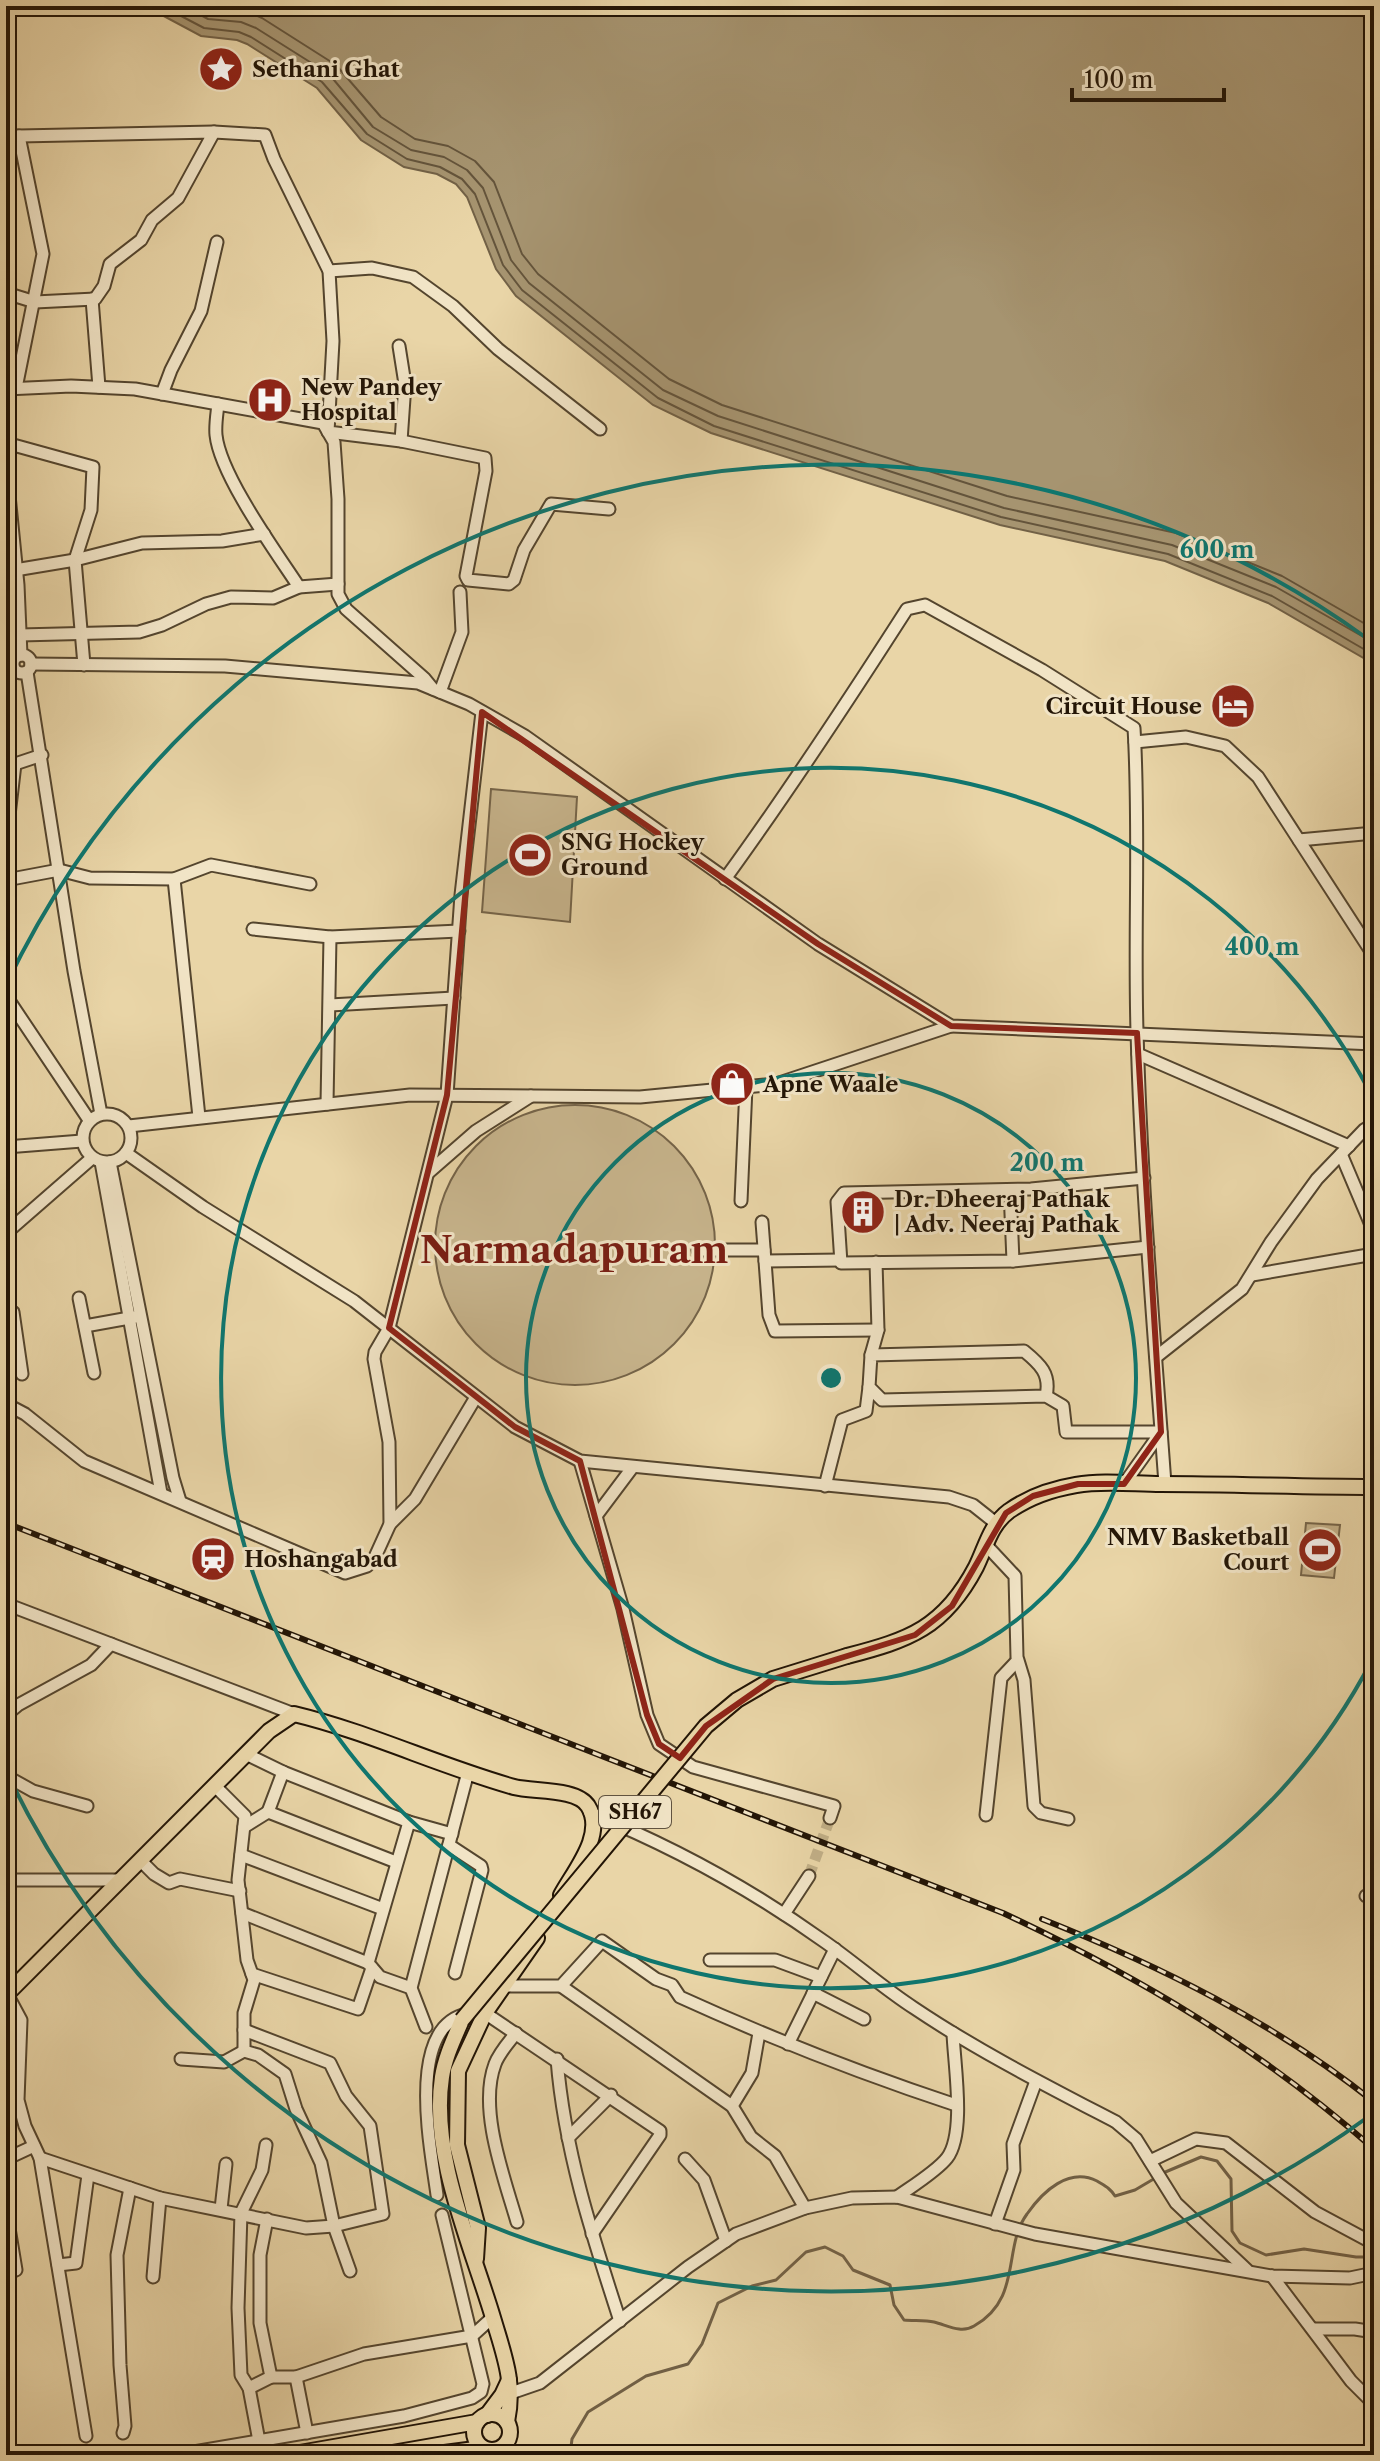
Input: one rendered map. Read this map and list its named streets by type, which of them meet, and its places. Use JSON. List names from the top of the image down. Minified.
{"streets":{"main road":["SH67"]},"districts":["Narmadapuram"],"places":{"place":["Sethani Ghat"],"hospital":["New Pandey Hospital"],"hotel":["Circuit House"],"sports":["SNG Hockey Ground","NMV Basketball Court"],"shop":["Apne Waale"],"building":["Dr. Dheeraj Pathak | Adv. Neeraj Pathak"],"station":["Hoshangabad"]},"scale_bar":"100 m","rings":["600 m","400 m","200 m"]}
